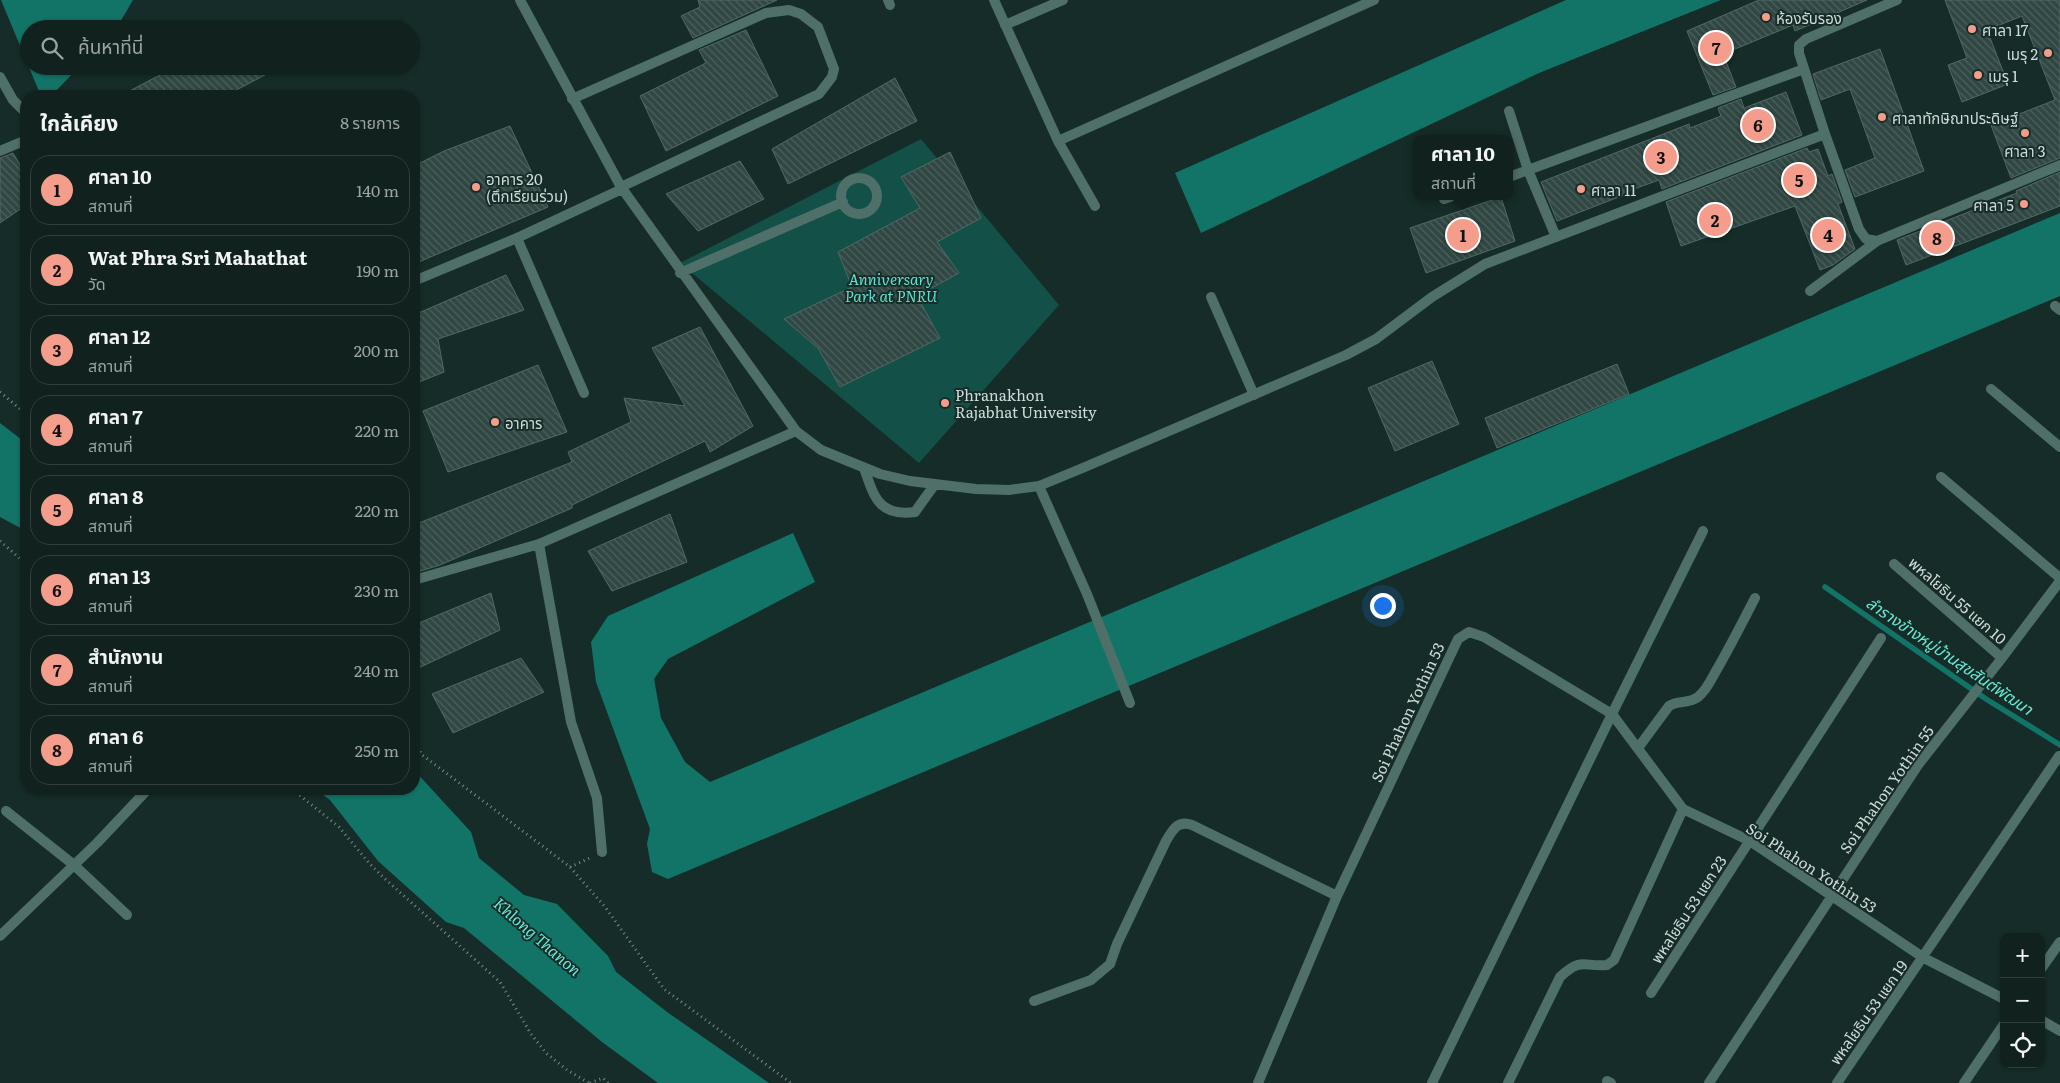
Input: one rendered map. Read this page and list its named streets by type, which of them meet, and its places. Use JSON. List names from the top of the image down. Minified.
{"streets":{"street":["พหลโยธิน 55 แยก 10","Soi Phahon Yothin 53","Soi Phahon Yothin 55","พหลโยธิน 53 แยก 23","พหลโยธิน 53 แยก 19"]},"crossings":[["พหลโยธิน 55 แยก 10","Soi Phahon Yothin 55"],["Soi Phahon Yothin 53","Soi Phahon Yothin 55"],["Soi Phahon Yothin 53","พหลโยธิน 53 แยก 23"],["Soi Phahon Yothin 53","พหลโยธิน 53 แยก 19"]],"water":["ลำรางข้างหมู่บ้านสุขสันต์พัฒนา","Khlong Thanon"],"parks":["Anniversary Park at PNRU"],"places":["ห้องรับรอง","ศาลา 17","เมรุ 2","เมรุ 1","ศาลาทักษิณาประดิษฐ์","ศาลา 3","อาคาร 20 (ตึกเรียนร่วม)","ศาลา 11","ศาลา 5","Phranakhon Rajabhat University","อาคาร"],"page":{"search":"ค้นหาที่นี่","pins":["7","6","3","5","2","1","4","8"],"heading":["ใกล้เคียง","8 รายการ"],"popup":["ศาลา 10","สถานที่"],"list":[{"mark":"1","name":"ศาลา 10","note":"สถานที่","value":"140 m"},{"mark":"2","name":"Wat Phra Sri Mahathat","note":"วัด","value":"190 m"},{"mark":"3","name":"ศาลา 12","note":"สถานที่","value":"200 m"},{"mark":"4","name":"ศาลา 7","note":"สถานที่","value":"220 m"},{"mark":"5","name":"ศาลา 8","note":"สถานที่","value":"220 m"},{"mark":"6","name":"ศาลา 13","note":"สถานที่","value":"230 m"},{"mark":"7","name":"สำนักงาน","note":"สถานที่","value":"240 m"},{"mark":"8","name":"ศาลา 6","note":"สถานที่","value":"250 m"}],"map_buttons":["+","−"]}}
